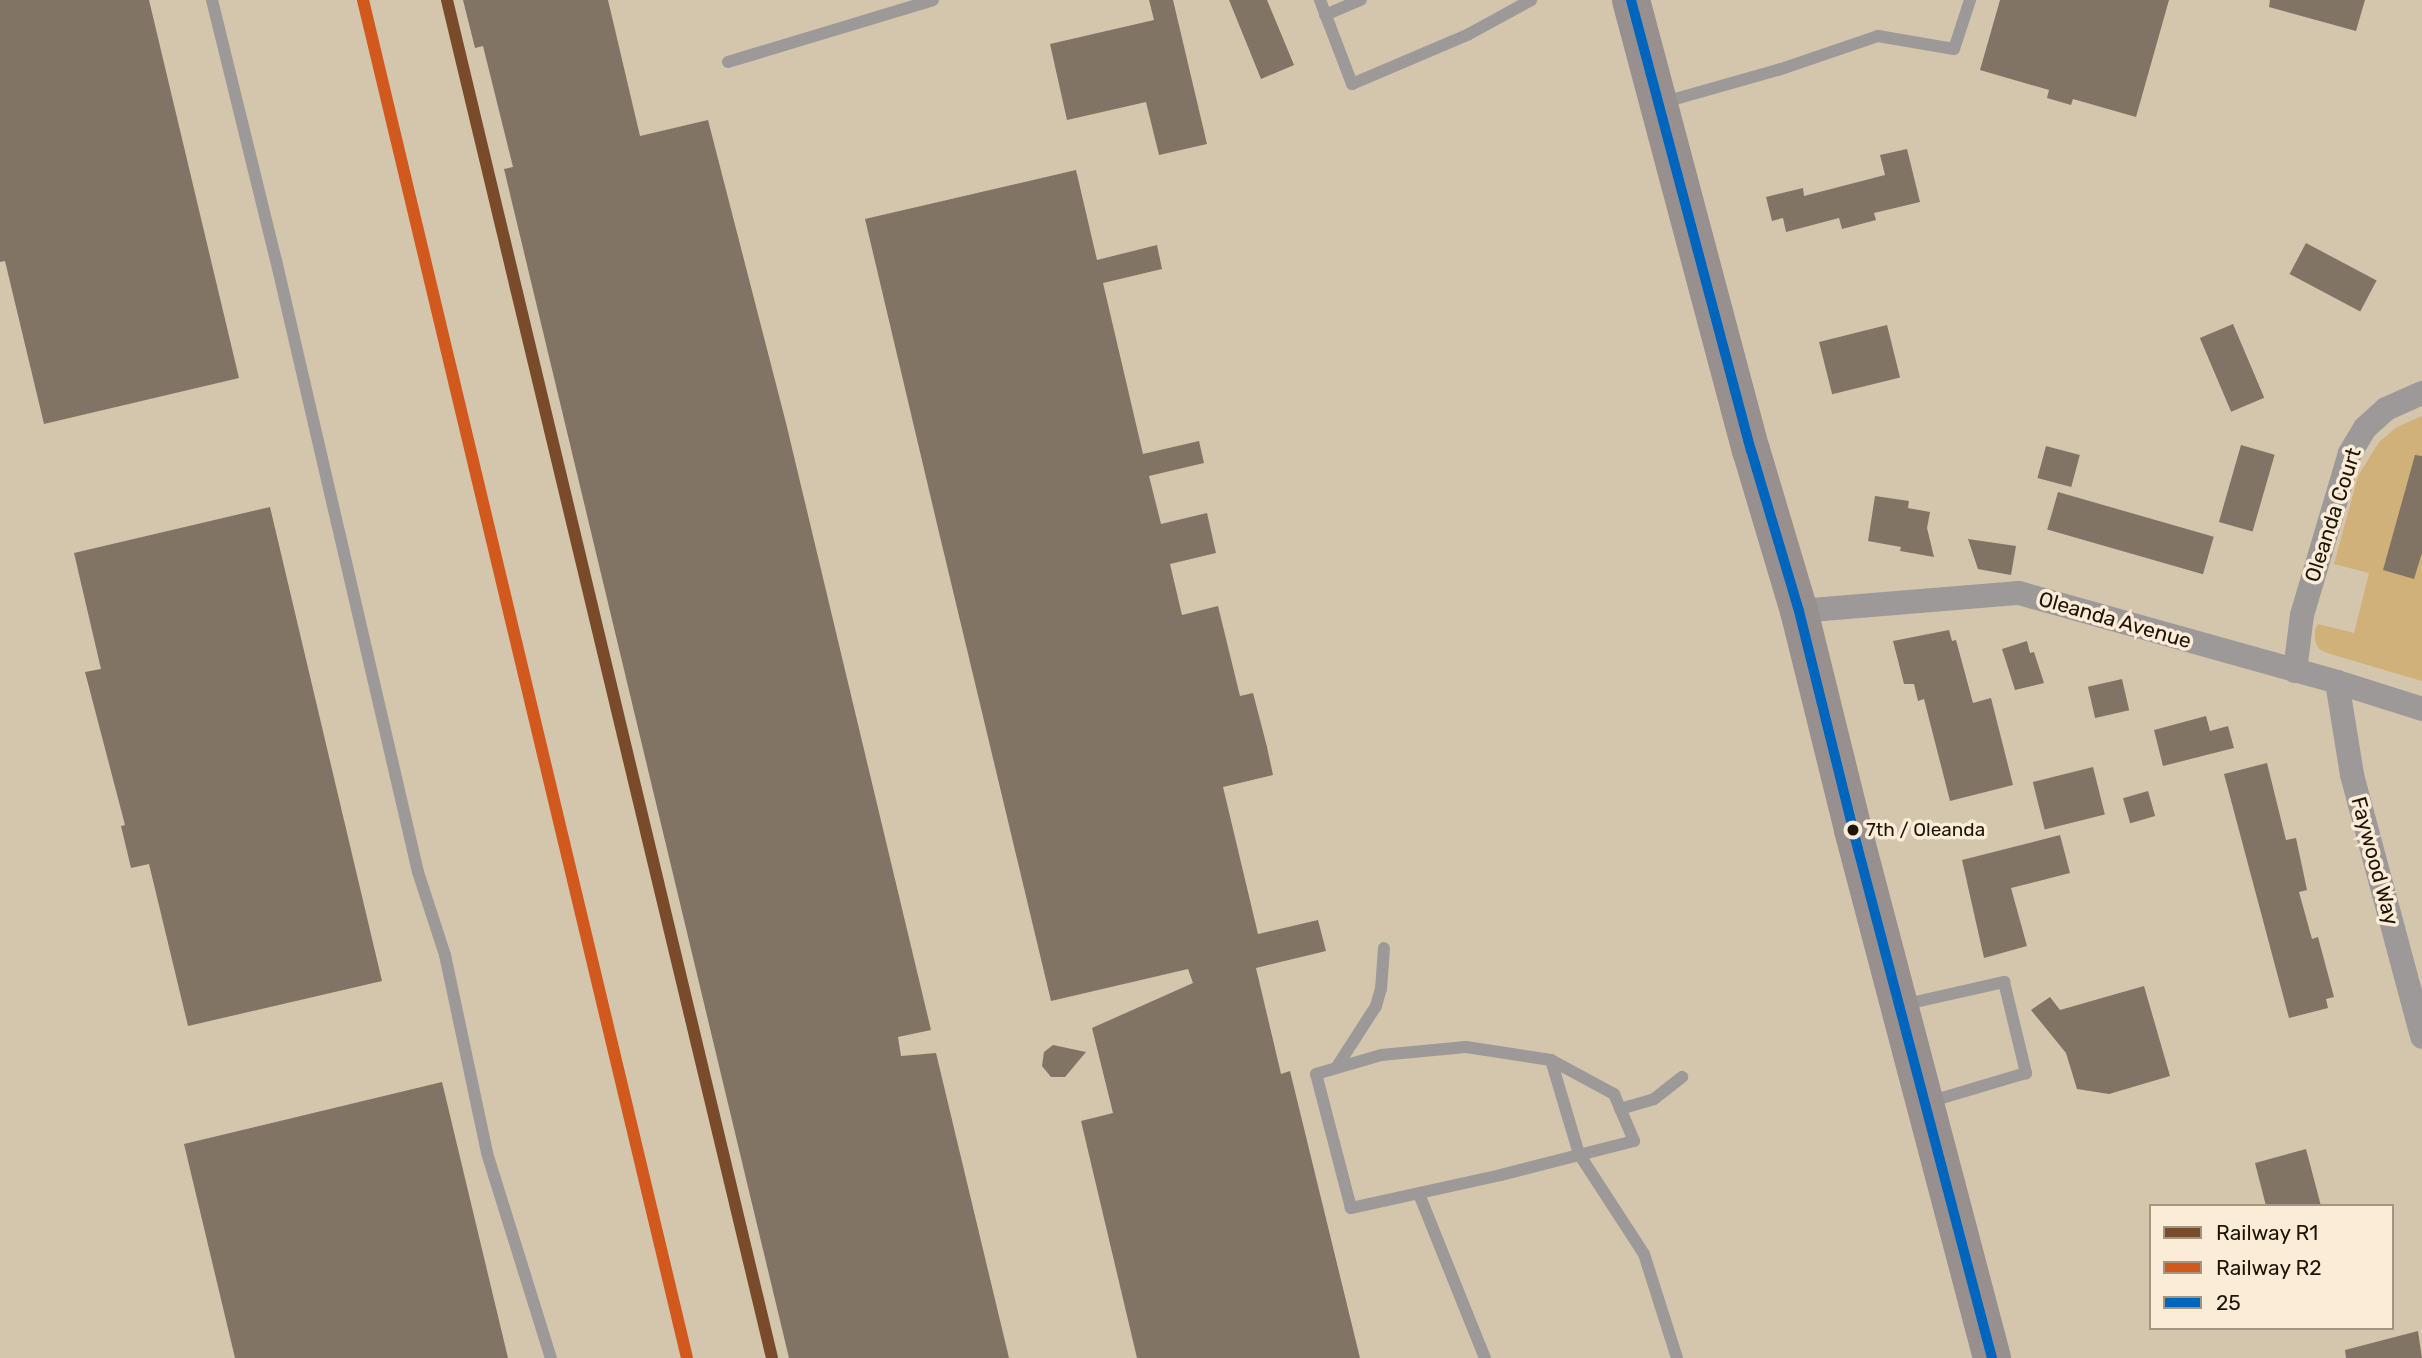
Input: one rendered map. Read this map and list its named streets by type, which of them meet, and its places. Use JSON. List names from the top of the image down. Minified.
{"streets":{"street":["Oleanda Court","Oleanda Avenue","Faywood Way"]},"crossings":[["Oleanda Court","Oleanda Avenue"],["Oleanda Avenue","Faywood Way"]],"places":["7th / Oleanda"],"lines":["rail line R1","rail line R2","transit line 25"],"legend":["Railway R1","Railway R2","25"]}
